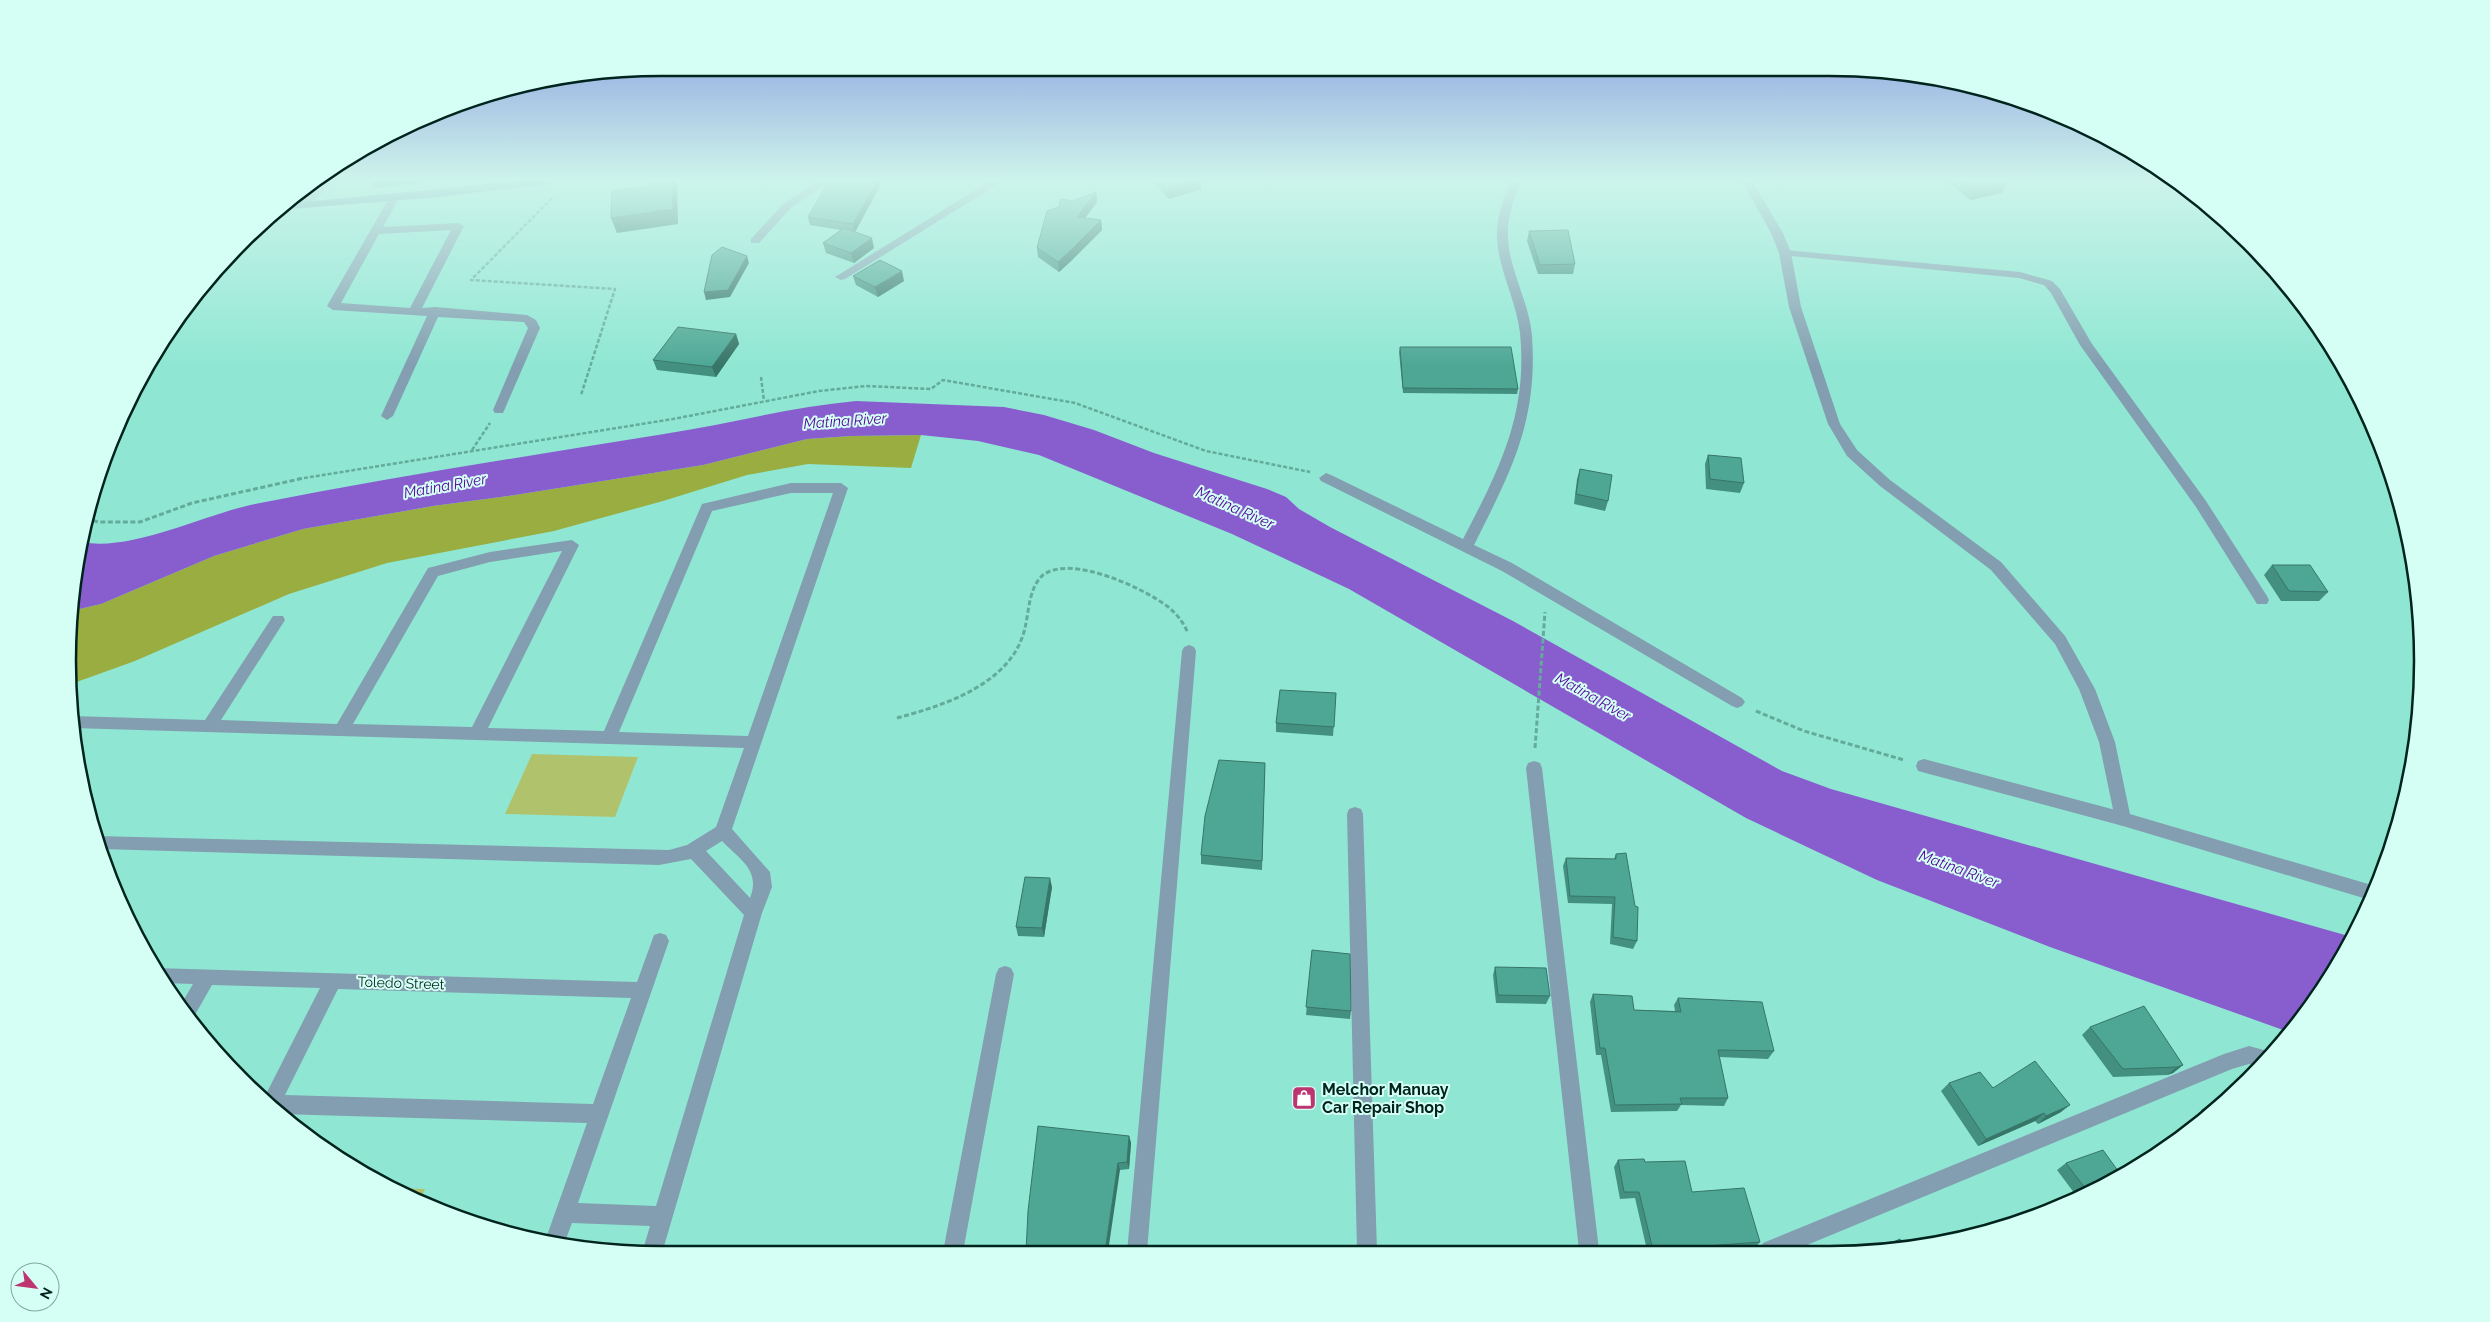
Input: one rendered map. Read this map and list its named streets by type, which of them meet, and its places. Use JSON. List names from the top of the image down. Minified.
{"streets":{"street":["Toledo Street"]},"water":["Matina River"],"places":{"shop":["Melchor Manuay Car Repair Shop"]},"north":"bottom right"}
